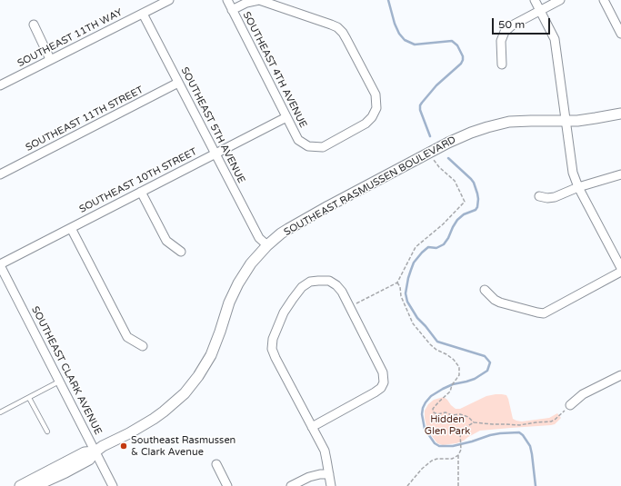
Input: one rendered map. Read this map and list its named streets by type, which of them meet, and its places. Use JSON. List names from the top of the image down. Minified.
{"streets":{"street":["SOUTHEAST 11TH WAY","SOUTHEAST 4TH AVENUE","SOUTHEAST 11TH STREET","SOUTHEAST 5TH AVENUE","SOUTHEAST 10TH STREET","SOUTHEAST RASMUSSEN BOULEVARD","SOUTHEAST CLARK AVENUE"]},"crossings":[["SOUTHEAST 11TH WAY","SOUTHEAST 5TH AVENUE"],["SOUTHEAST 4TH AVENUE","SOUTHEAST 10TH STREET"],["SOUTHEAST 11TH STREET","SOUTHEAST 5TH AVENUE"],["SOUTHEAST 5TH AVENUE","SOUTHEAST 10TH STREET"],["SOUTHEAST 5TH AVENUE","SOUTHEAST RASMUSSEN BOULEVARD"],["SOUTHEAST 10TH STREET","SOUTHEAST CLARK AVENUE"],["SOUTHEAST RASMUSSEN BOULEVARD","SOUTHEAST CLARK AVENUE"]],"parks":["Hidden Glen Park"],"places":["Southeast Rasmussen & Clark Avenue"],"scale_bar":"50 m"}
